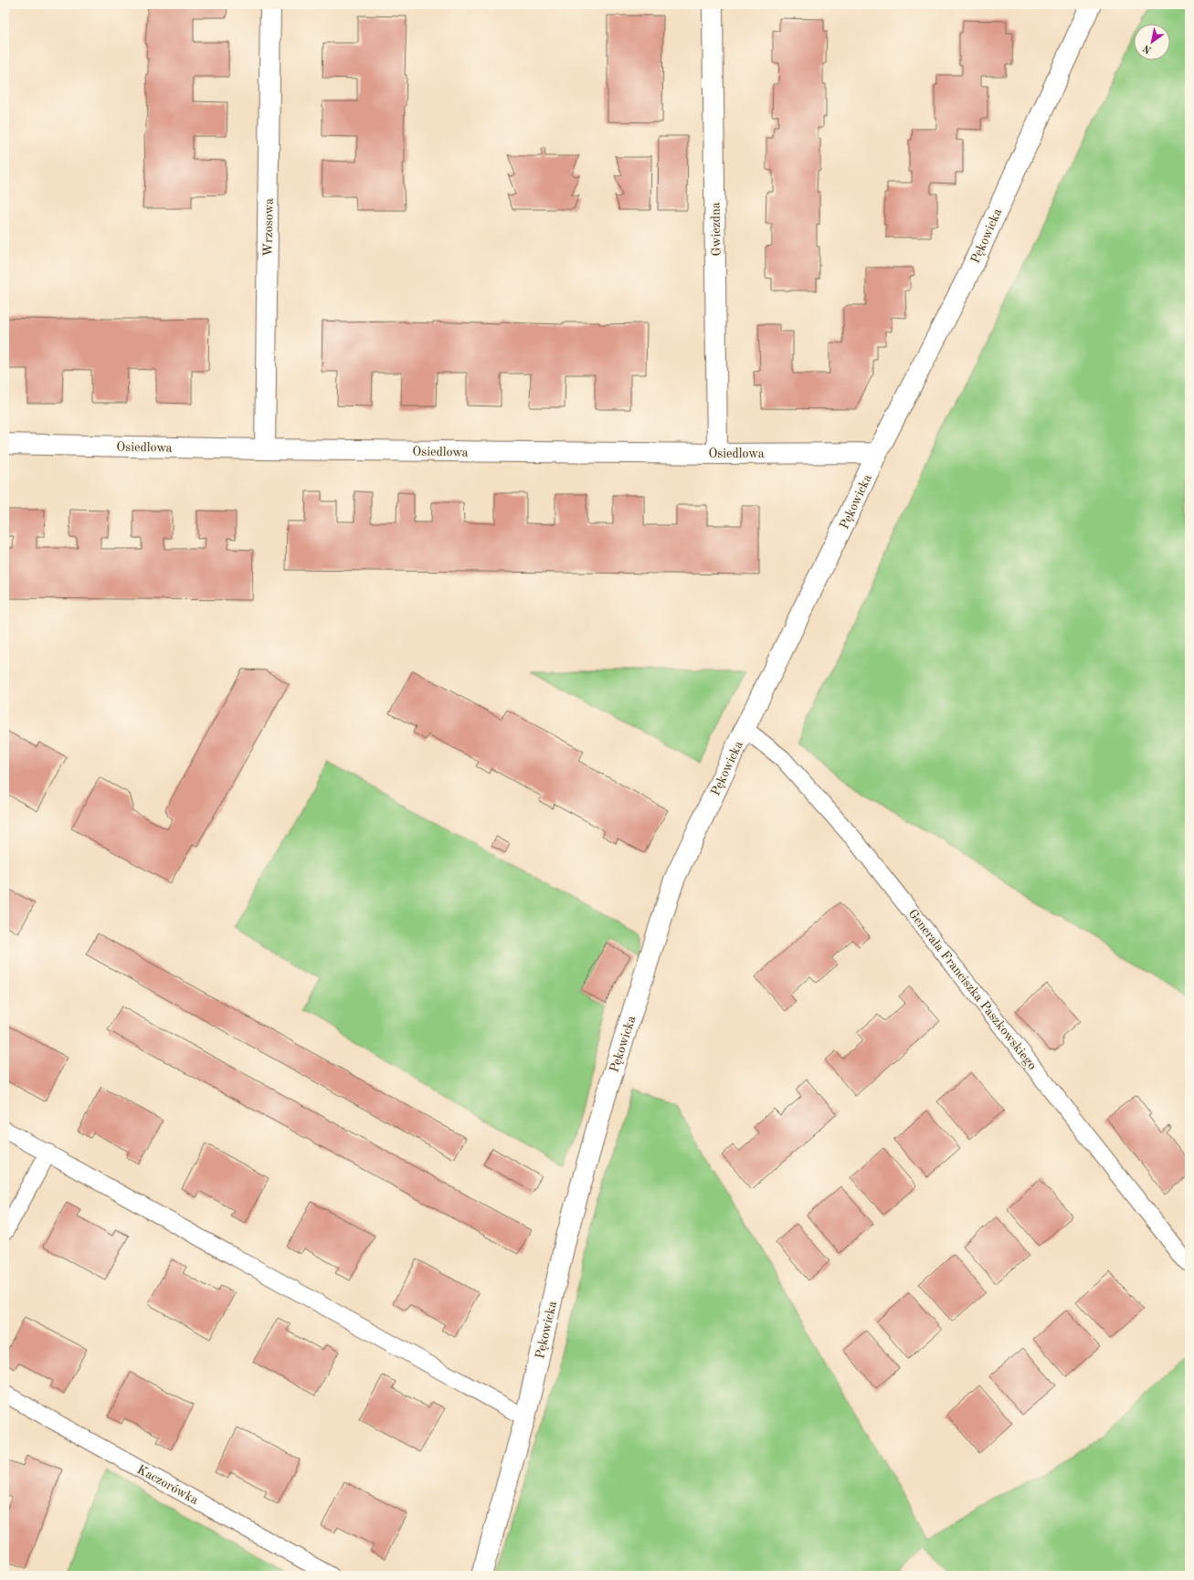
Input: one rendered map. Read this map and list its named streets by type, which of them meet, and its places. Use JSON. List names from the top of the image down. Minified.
{"streets":{"street":["Wrzosowa","Gwiezdna","Pękowicka","Osiedlowa"],"lane":["Generała Franciszka Paszkowskiego","Kaczorówka"]},"crossings":[["Wrzosowa","Osiedlowa"],["Gwiezdna","Osiedlowa"],["Pękowicka","Osiedlowa"],["Pękowicka","Generała Franciszka Paszkowskiego"]],"north":"bottom left"}
